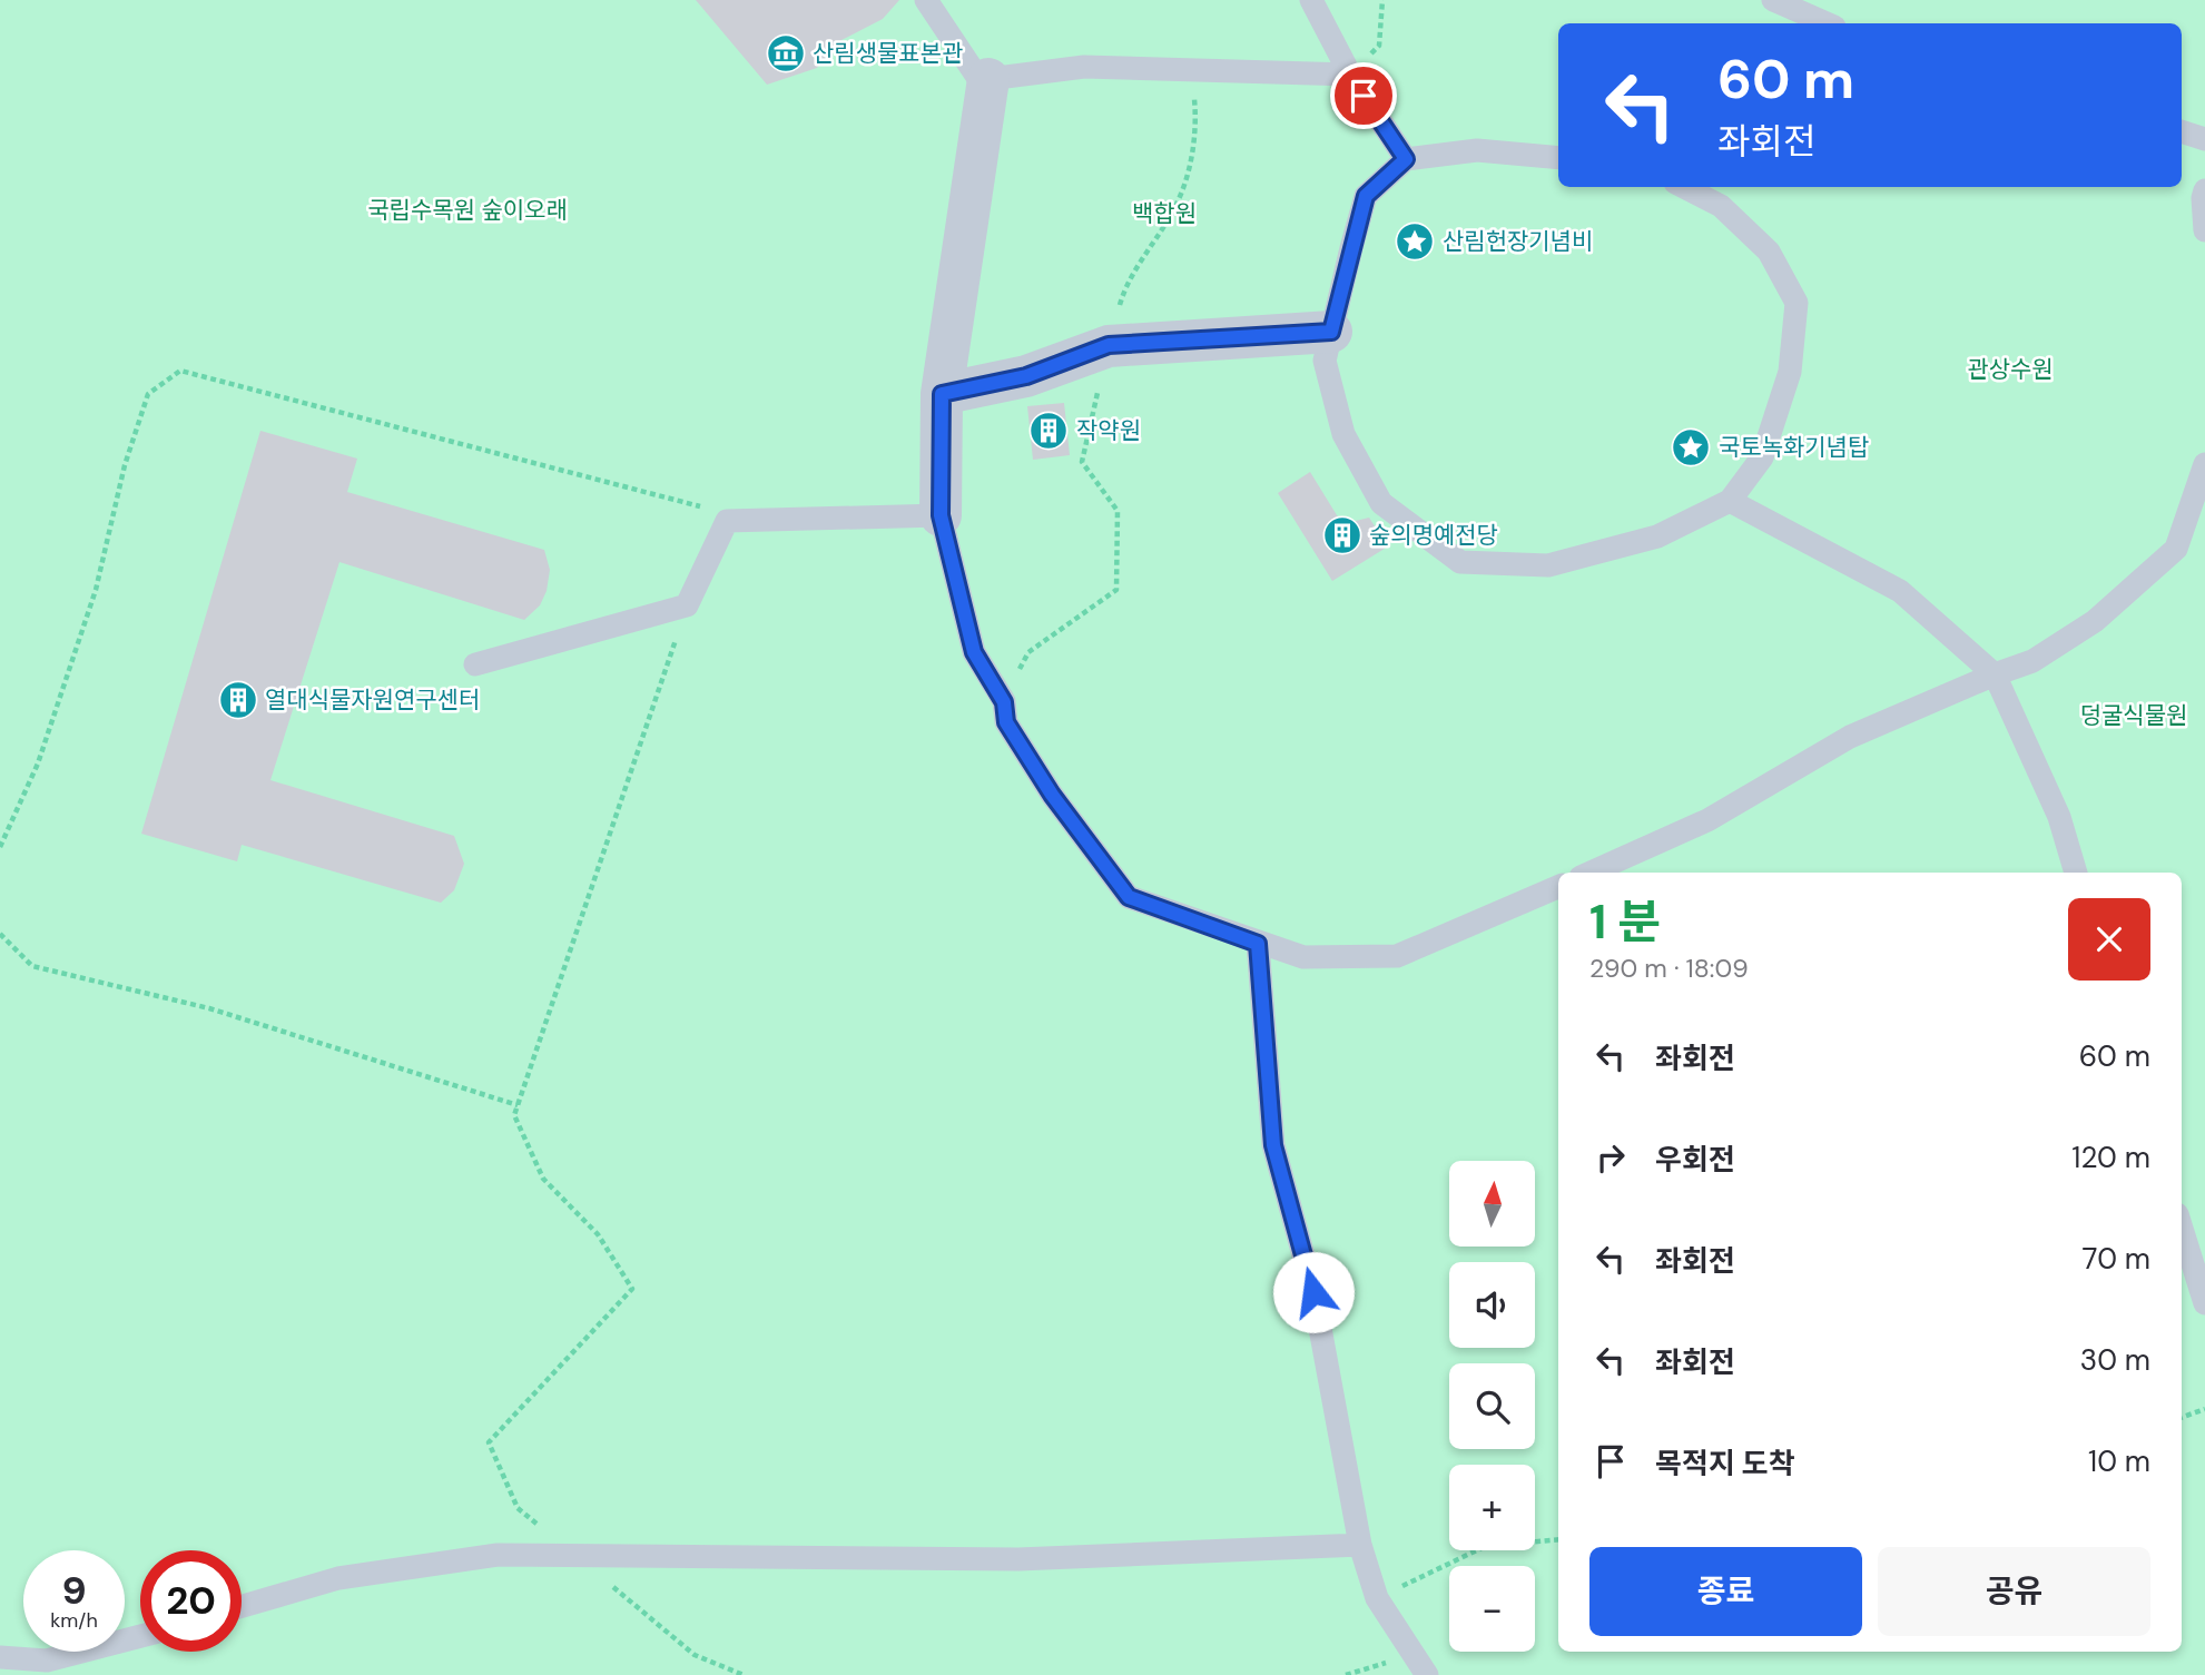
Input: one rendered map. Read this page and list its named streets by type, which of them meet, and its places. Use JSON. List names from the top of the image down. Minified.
{"parks":["국립수목원 숲이오래","백합원","관상수원","덩굴식물원"],"places":{"museum":["산림생물표본관"],"place":["산림헌장기념비","국토녹화기념탑"],"building":["작약원","숲의명예전당","열대식물자원연구센터"]},"north":"top","page":{"turn":["60 m","좌회전"],"heading":["1 분","290 m · 18:09"],"list":[{"name":"좌회전","value":"60 m"},{"name":"우회전","value":"120 m"},{"name":"좌회전","value":"70 m"},{"name":"좌회전","value":"30 m"},{"name":"목적지 도착","value":"10 m"}],"map_buttons":["+","−"],"buttons":["종료","공유"],"speed":"9 km/h","limit":"20"}}
